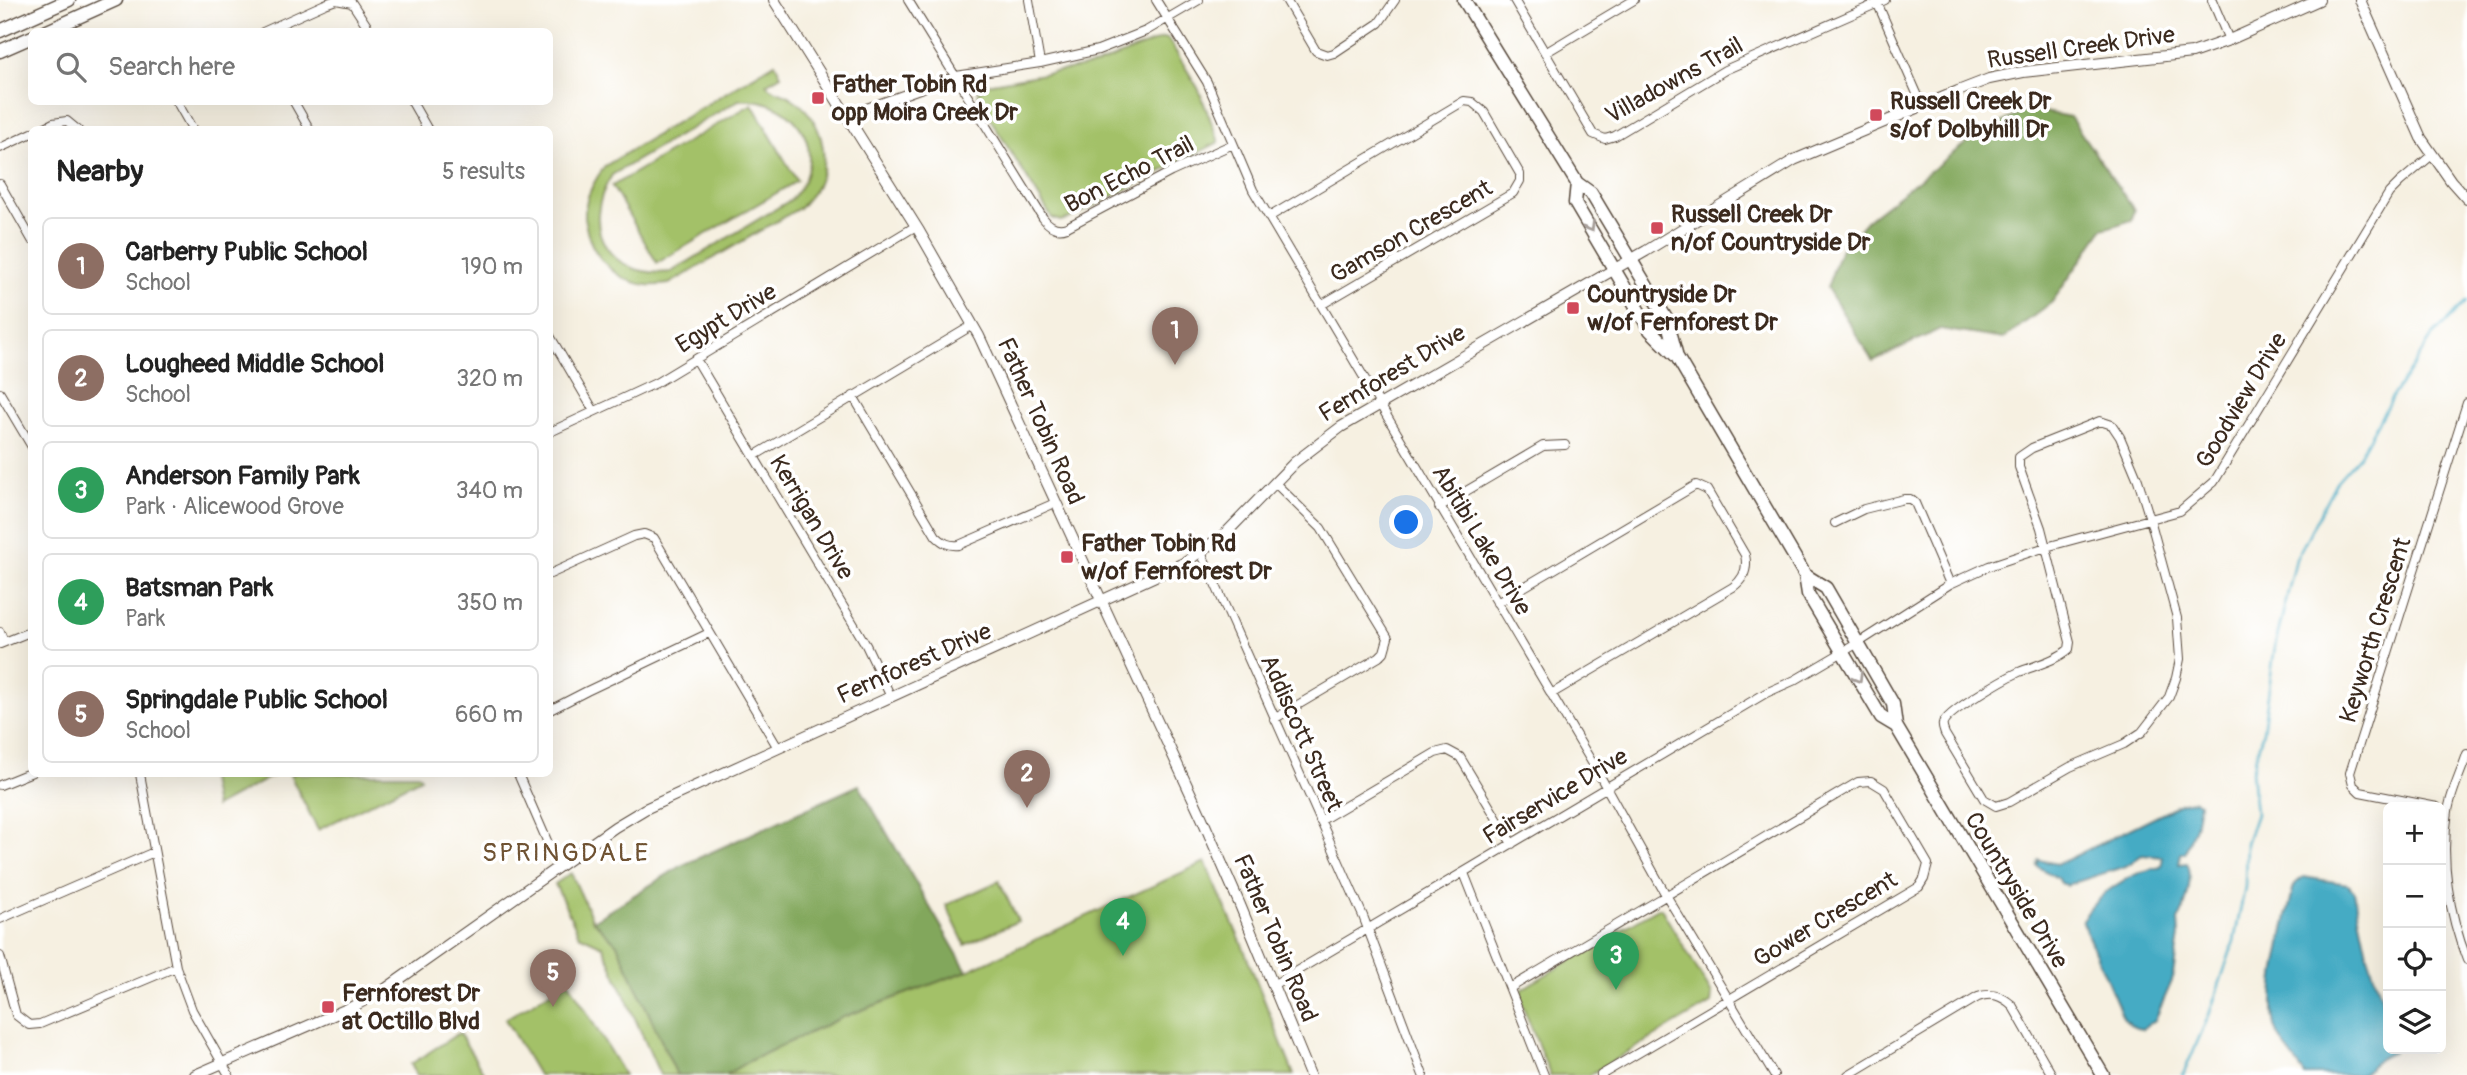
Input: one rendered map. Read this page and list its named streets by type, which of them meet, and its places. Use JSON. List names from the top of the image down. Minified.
{"streets":{"main road":["Countryside Drive"],"street":["Russell Creek Drive","Villadowns Trail","Bon Echo Trail","Gamson Crescent","Egypt Drive","Fernforest Drive","Goodview Drive","Father Tobin Road","Kerrigan Drive","Abitibi Lake Drive","Keyworth Crescent","Addiscott Street","Fairservice Drive","Gower Crescent"]},"crossings":[["Russell Creek Drive","Fernforest Drive"],["Russell Creek Drive","Countryside Drive"],["Bon Echo Trail","Abitibi Lake Drive"],["Gamson Crescent","Abitibi Lake Drive"],["Egypt Drive","Father Tobin Road"],["Egypt Drive","Kerrigan Drive"],["Fernforest Drive","Father Tobin Road"],["Fernforest Drive","Kerrigan Drive"],["Fernforest Drive","Abitibi Lake Drive"],["Fernforest Drive","Addiscott Street"],["Fernforest Drive","Countryside Drive"],["Goodview Drive","Fairservice Drive"],["Goodview Drive","Countryside Drive"],["Father Tobin Road","Fairservice Drive"],["Abitibi Lake Drive","Fairservice Drive"],["Abitibi Lake Drive","Gower Crescent"],["Addiscott Street","Fairservice Drive"],["Fairservice Drive","Countryside Drive"]],"districts":["SPRINGDALE"],"places":{"transit":["Father Tobin Rd opp Moira Creek Dr","Russell Creek Dr s/of Dolbyhill Dr","Russell Creek Dr n/of Countryside Dr","Countryside Dr w/of Fernforest Dr","Father Tobin Rd w/of Fernforest Dr","Fernforest Dr at Octillo Blvd"]},"page":{"search":"Search here","heading":["Nearby","5 results"],"list":[{"mark":"1","name":"Carberry Public School","note":"School","value":"190 m"},{"mark":"2","name":"Lougheed Middle School","note":"School","value":"320 m"},{"mark":"3","name":"Anderson Family Park","note":"Park · Alicewood Grove","value":"340 m"},{"mark":"4","name":"Batsman Park","note":"Park","value":"350 m"},{"mark":"5","name":"Springdale Public School","note":"School","value":"660 m"}],"pins":["1","2","4","3","5"],"map_buttons":["+","−"]}}
